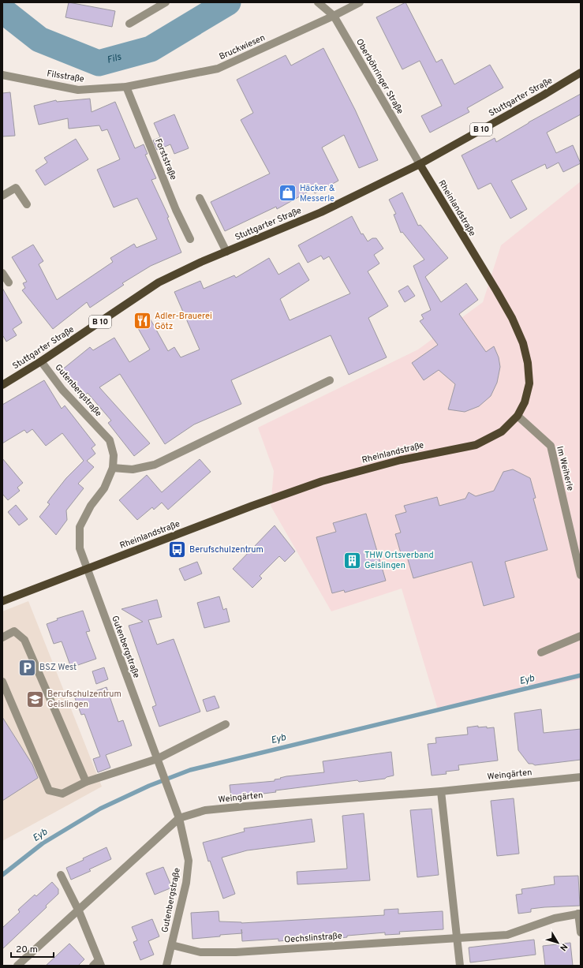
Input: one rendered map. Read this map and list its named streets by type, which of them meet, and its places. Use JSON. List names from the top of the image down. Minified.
{"streets":{"main road":["Stuttgarter Straße","B 10","Rheinlandstraße"],"street":["Bruckwiesen","Filsstraße","Oberböhringer Straße","Forststraße","Gutenbergstraße","Im Weiherle","Weingärten","Oechslinstraße"]},"crossings":[["Bruckwiesen","Filsstraße"],["Bruckwiesen","Oberböhringer Straße"],["Bruckwiesen","Forststraße"],["Filsstraße","Forststraße"],["Oberböhringer Straße","Stuttgarter Straße"],["Oberböhringer Straße","Rheinlandstraße"],["Stuttgarter Straße","Rheinlandstraße"],["Stuttgarter Straße","Gutenbergstraße"],["Rheinlandstraße","Gutenbergstraße"],["Rheinlandstraße","Im Weiherle"],["Gutenbergstraße","Weingärten"],["Gutenbergstraße","Oechslinstraße"]],"water":["Fils","Eyb"],"places":{"shop":["Häcker & Messerle"],"restaurant":["Adler-Brauerei Götz"],"bus stop":["Berufschulzentrum"],"building":["THW Ortsverband Geislingen"],"parking":["BSZ West"],"school or university":["Berufschulzentrum Geislingen"]},"scale_bar":"20 m","north":"bottom right"}
